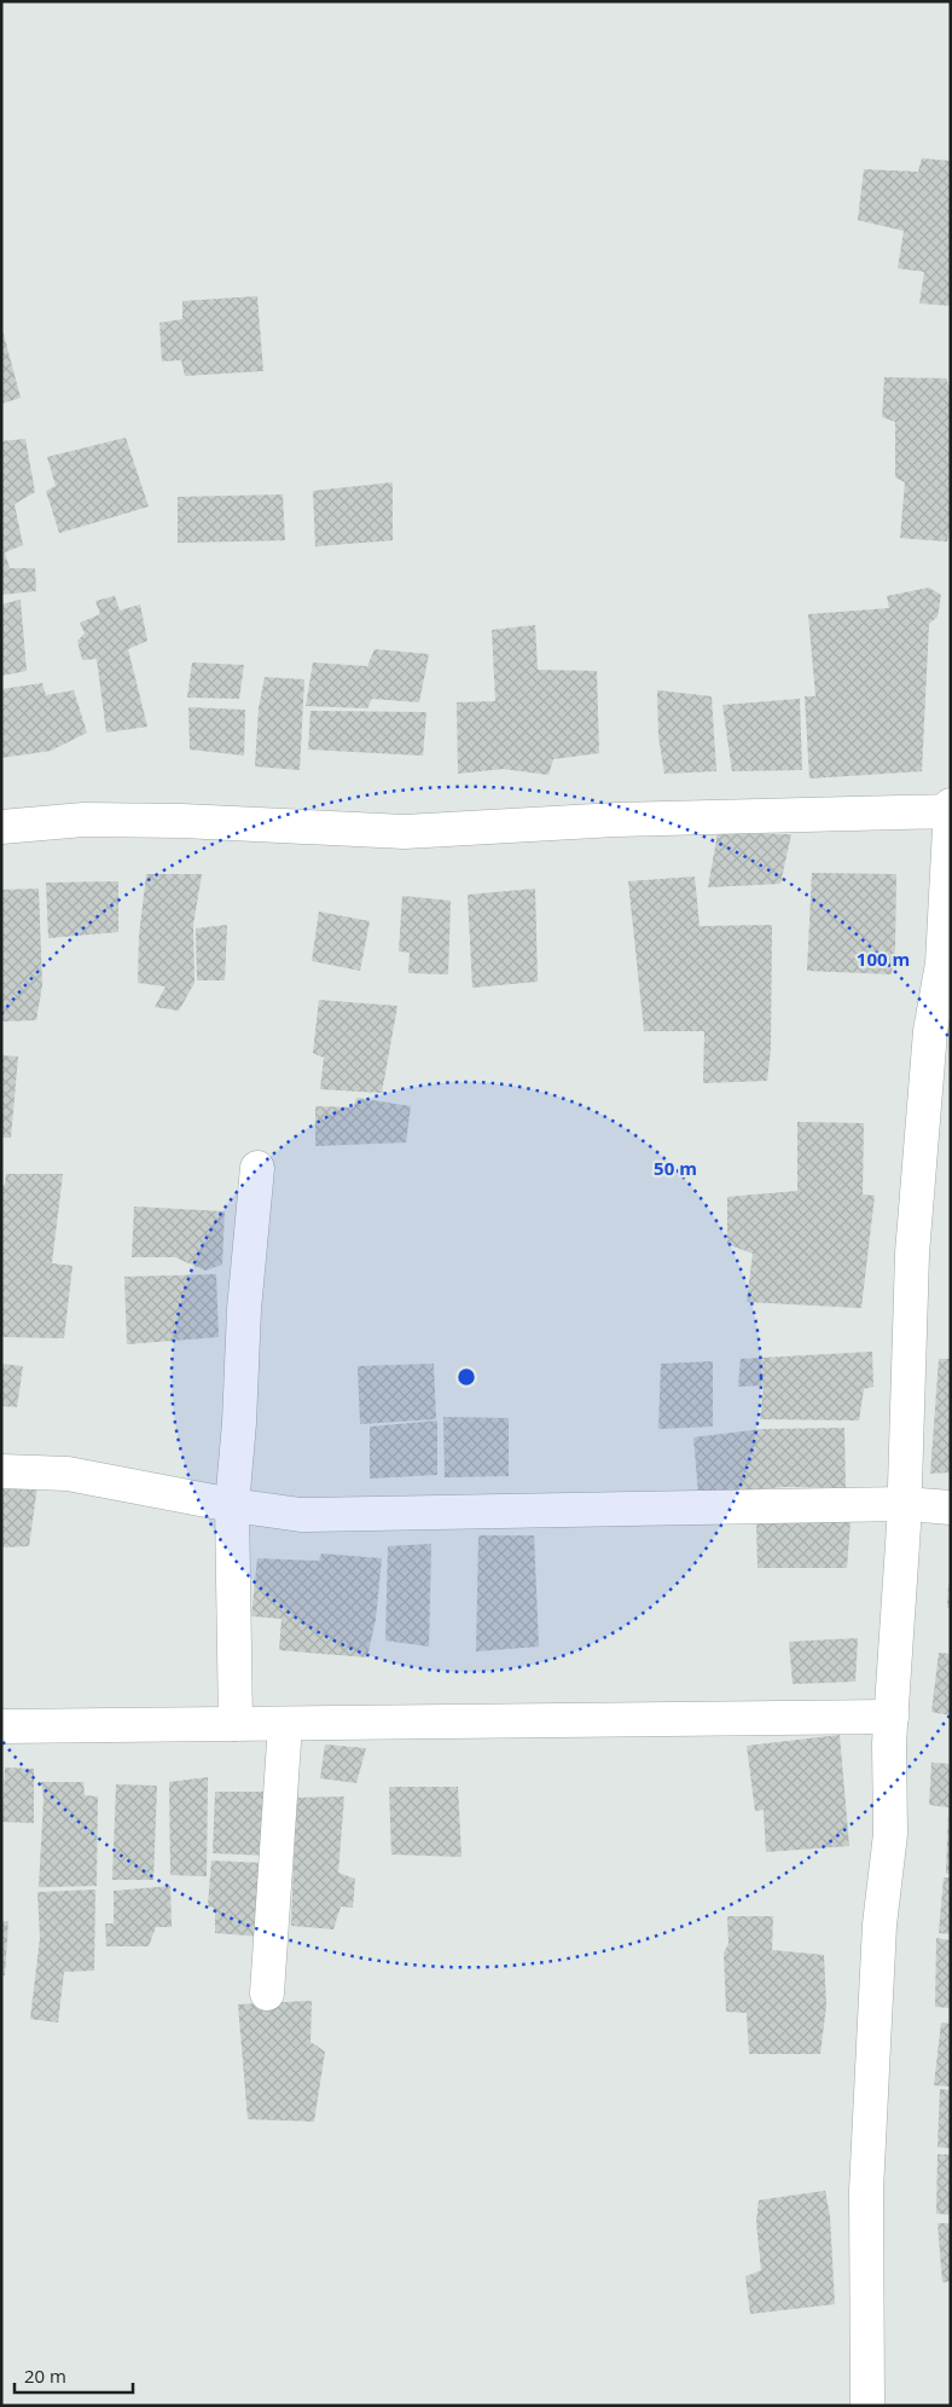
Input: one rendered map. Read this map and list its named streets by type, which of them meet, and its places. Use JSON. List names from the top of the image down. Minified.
{"scale_bar":"20 m","rings":["100 m","50 m"]}
